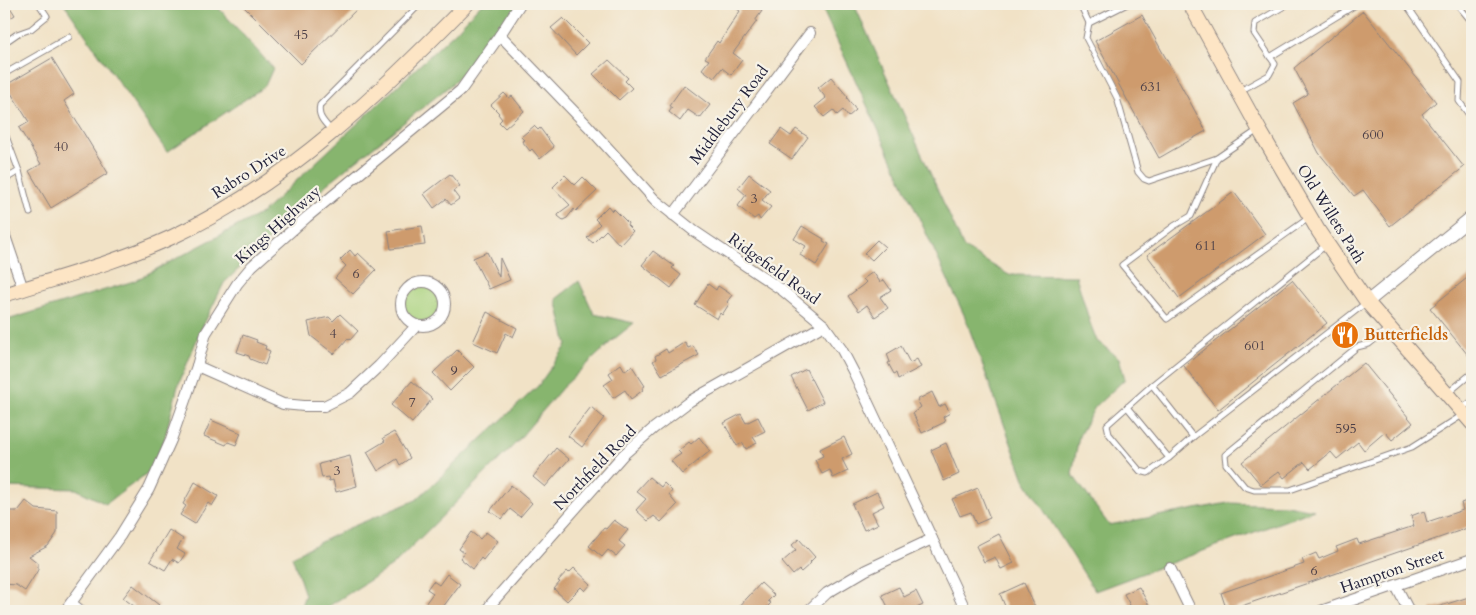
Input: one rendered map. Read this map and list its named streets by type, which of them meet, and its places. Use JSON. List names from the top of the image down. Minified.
{"streets":{"main road":["Rabro Drive","Old Willets Path"],"street":["Middlebury Road","Kings Highway","Ridgefield Road","Northfield Road","Hampton Street"]},"crossings":[["Middlebury Road","Ridgefield Road"],["Kings Highway","Ridgefield Road"],["Ridgefield Road","Northfield Road"]],"places":{"restaurant":["Butterfields"]},"house_numbers":["45","631","600","40","3","611","6","4","601","9","7","595","3","6"]}
